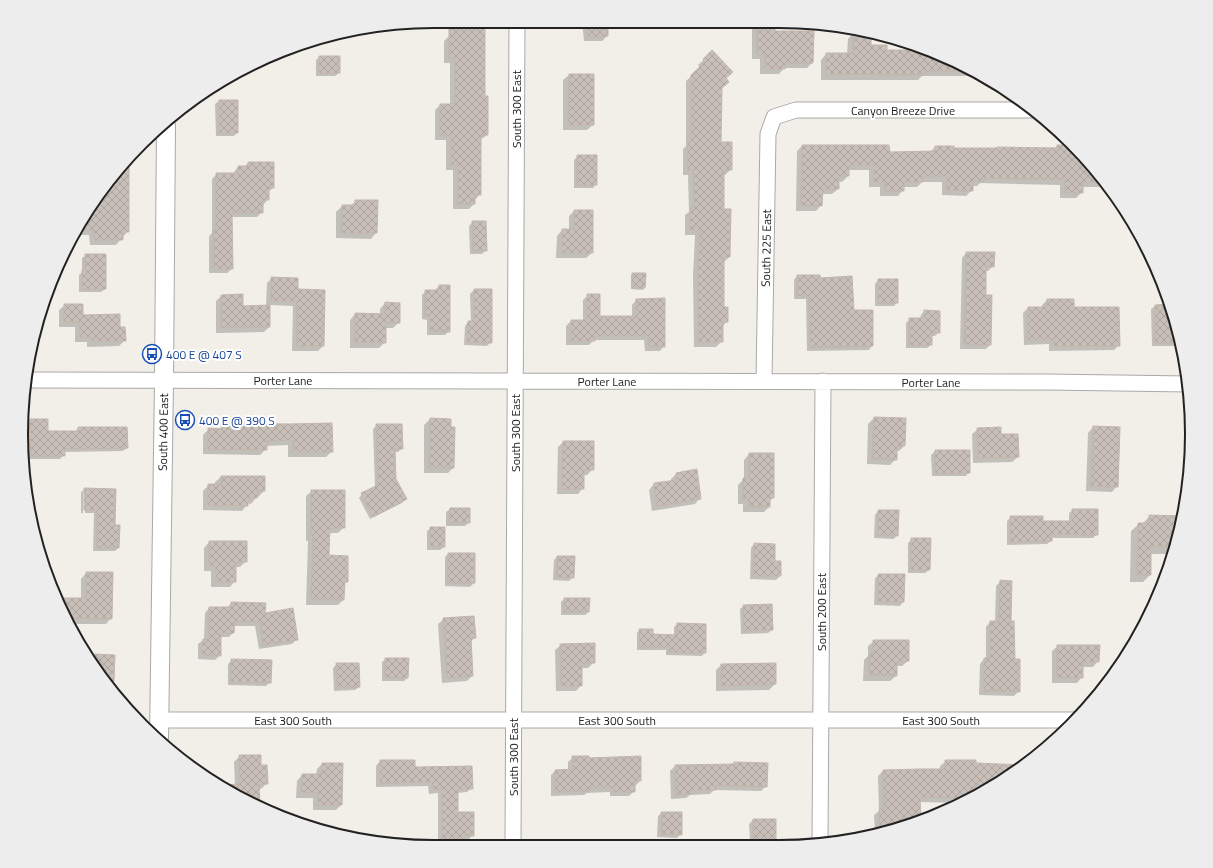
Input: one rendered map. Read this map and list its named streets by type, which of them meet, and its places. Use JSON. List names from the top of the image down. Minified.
{"streets":{"street":["South 300 East","Canyon Breeze Drive","South 225 East","Porter Lane","South 400 East","South 200 East","East 300 South"]},"crossings":[["South 300 East","Porter Lane"],["South 300 East","East 300 South"],["Canyon Breeze Drive","South 225 East"],["South 225 East","Porter Lane"],["Porter Lane","South 400 East"],["Porter Lane","South 200 East"],["South 400 East","East 300 South"],["South 200 East","East 300 South"]],"places":{"bus stop":["400 E @ 407 S","400 E @ 390 S"]}}
